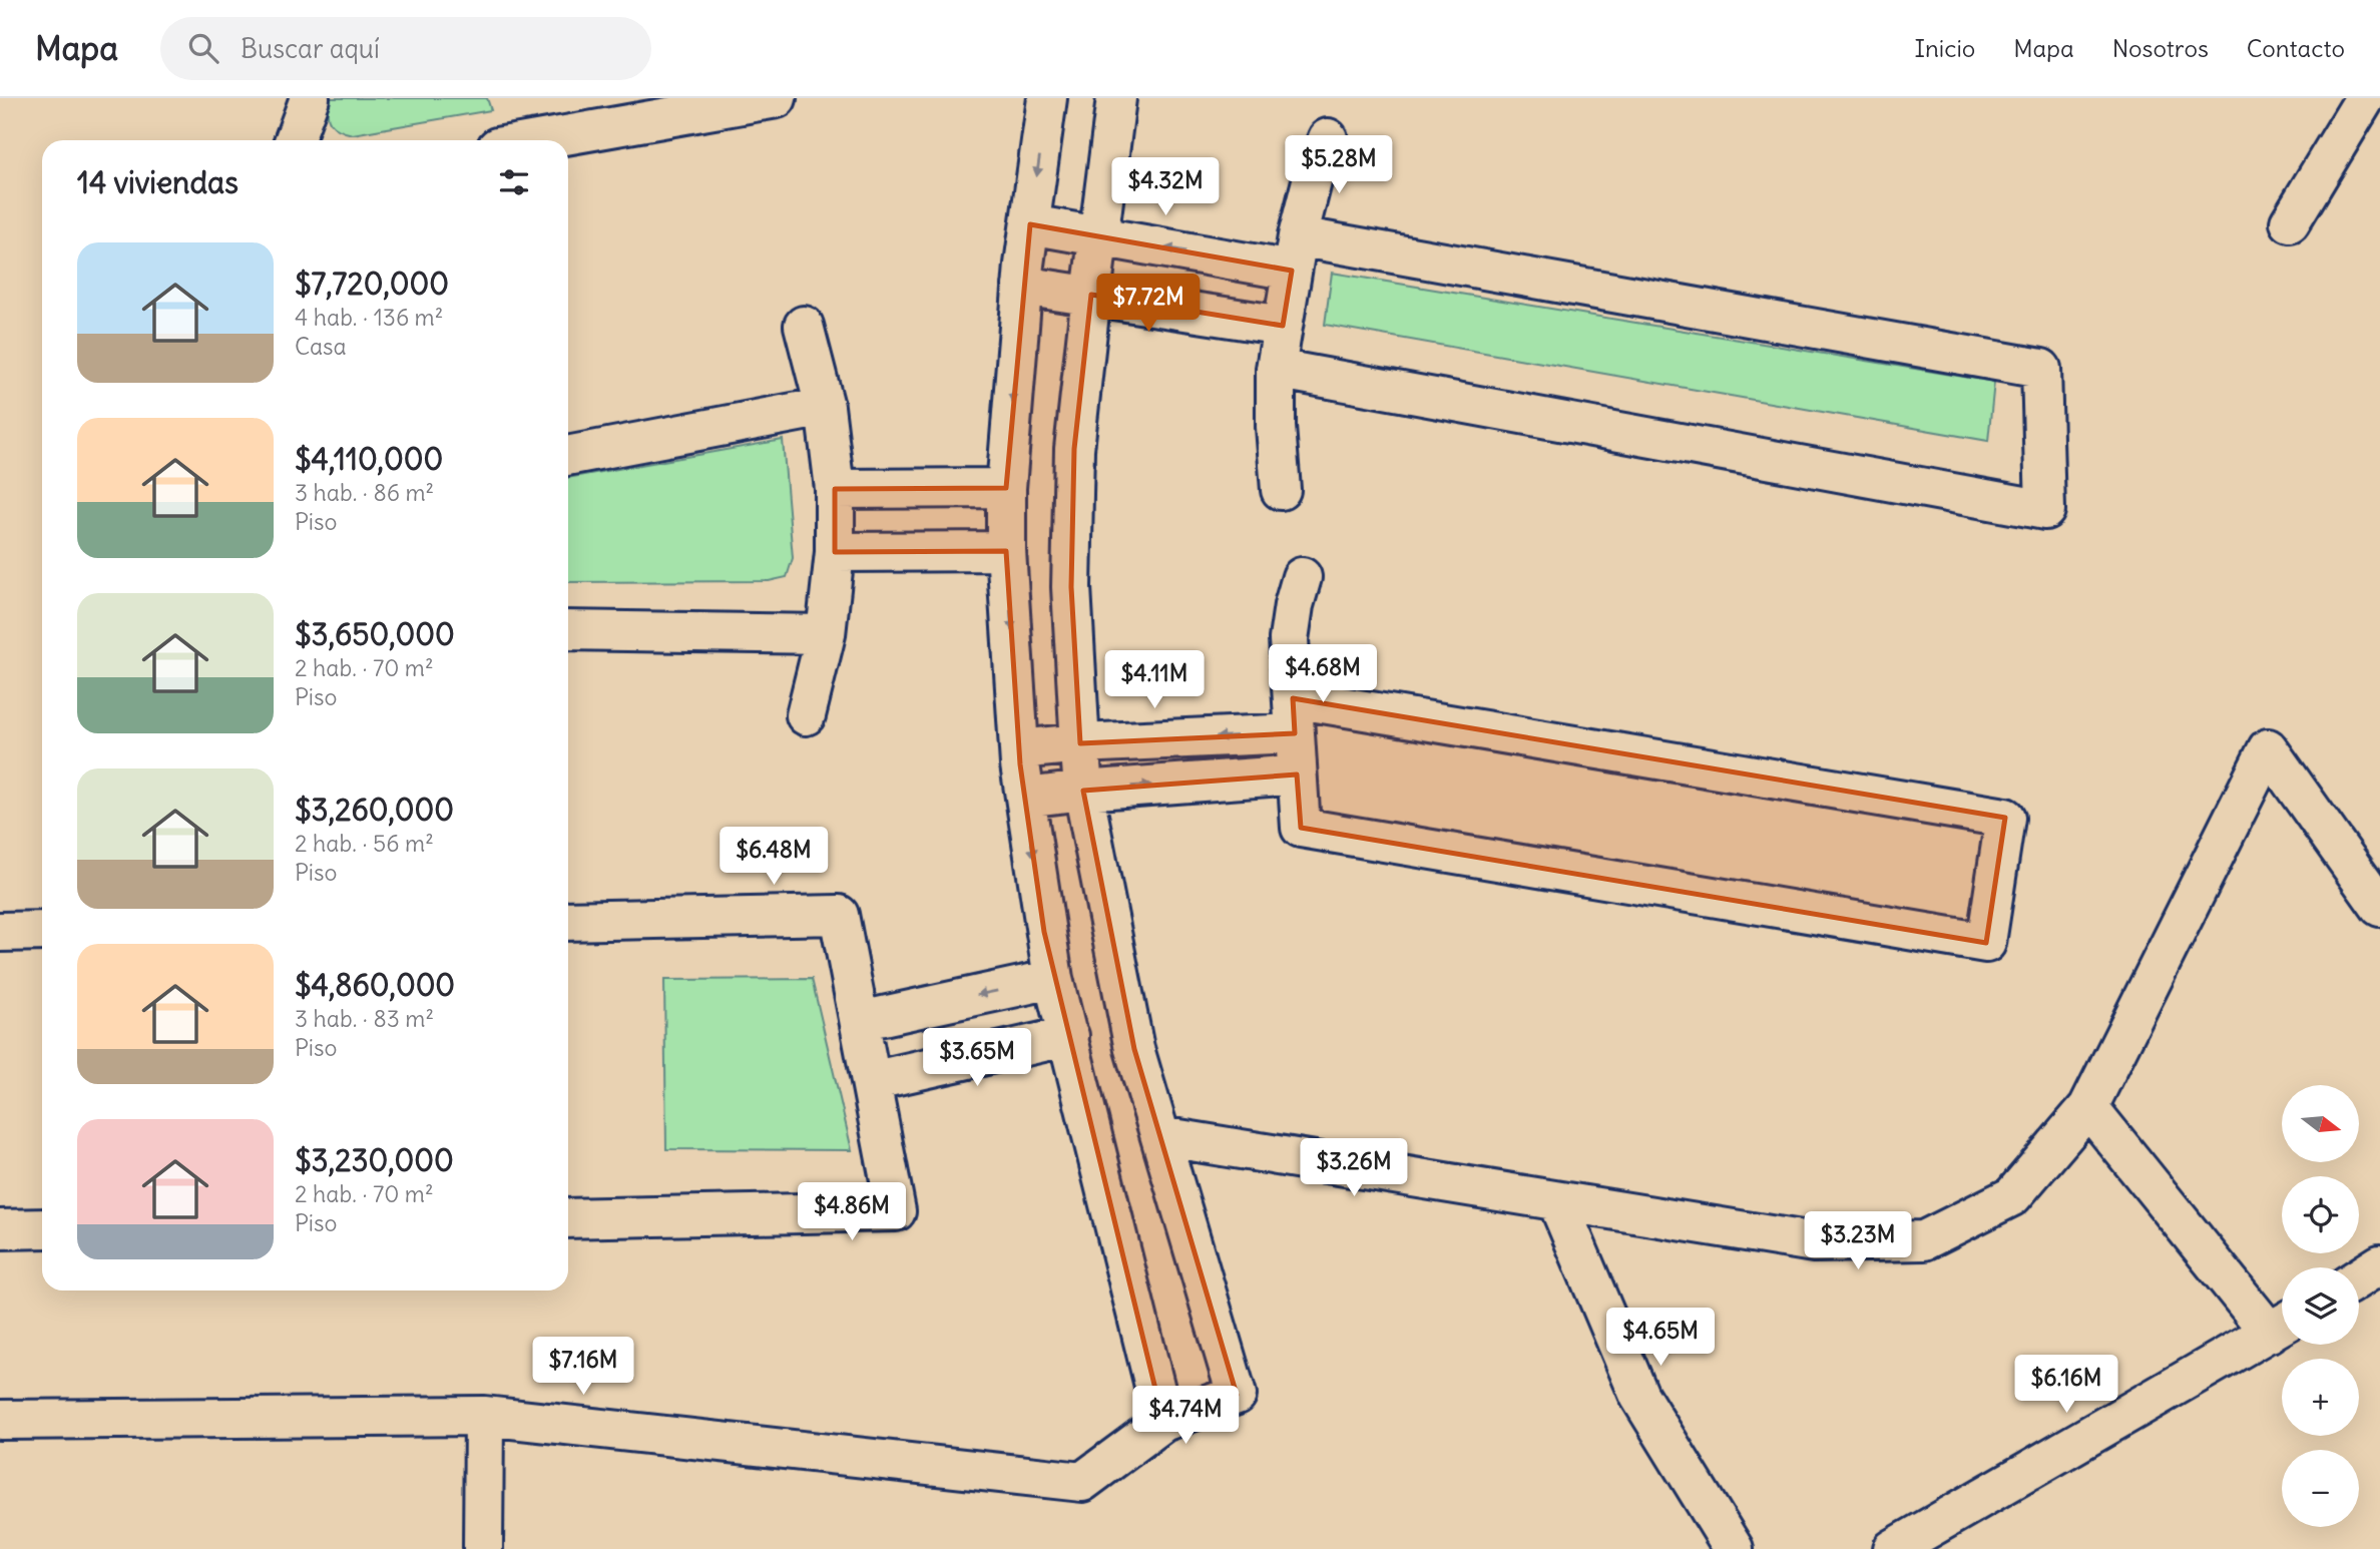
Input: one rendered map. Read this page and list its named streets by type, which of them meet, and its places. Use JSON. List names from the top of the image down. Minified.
{"north":"right","page":{"header":"Mapa","search":"Buscar aquí","nav":["Inicio","Mapa","Nosotros","Contacto"],"price":["$5.28M","$4.32M","$7.72M","$4.68M","$4.11M","$6.48M","$3.65M","$3.26M","$4.86M","$3.23M","$4.65M","$7.16M","$6.16M","$4.74M"],"heading":"14 viviendas","list":[{"name":"$7,720,000","note":"4 hab. · 136 m² · Casa"},{"name":"$4,110,000","note":"3 hab. · 86 m² · Piso"},{"name":"$3,650,000","note":"2 hab. · 70 m² · Piso"},{"name":"$3,260,000","note":"2 hab. · 56 m² · Piso"},{"name":"$4,860,000","note":"3 hab. · 83 m² · Piso"},{"name":"$3,230,000","note":"2 hab. · 70 m² · Piso"}],"map_buttons":["+","−"]}}
